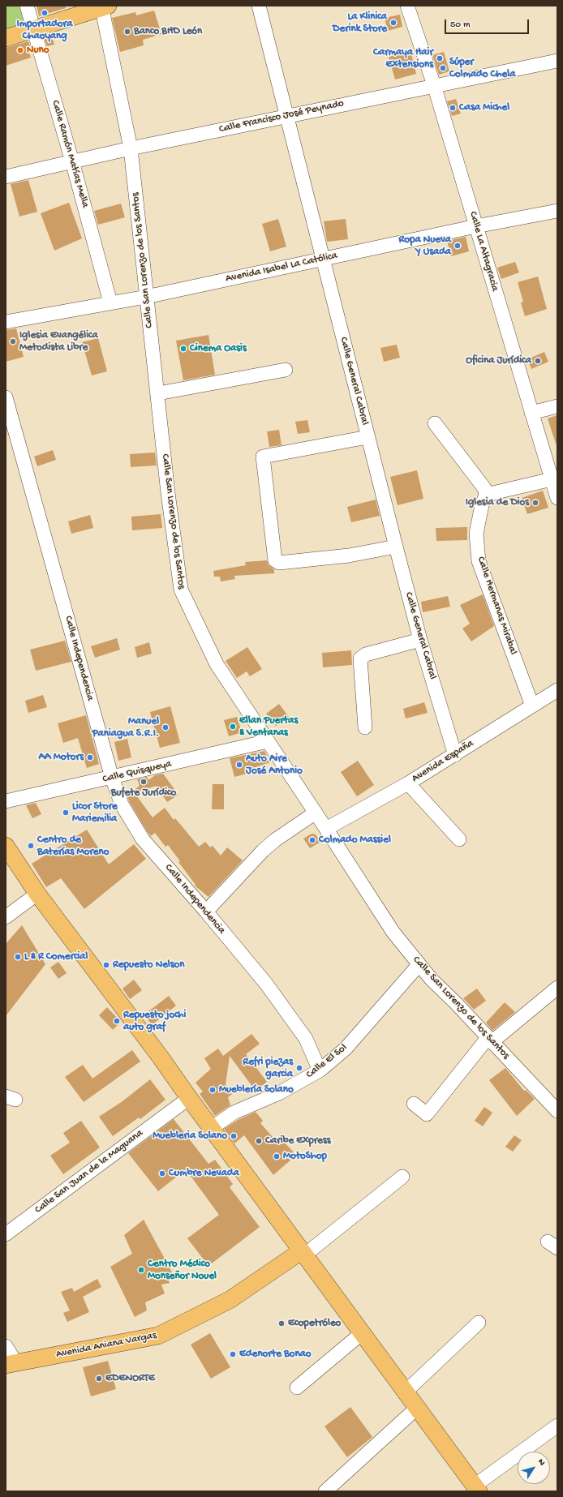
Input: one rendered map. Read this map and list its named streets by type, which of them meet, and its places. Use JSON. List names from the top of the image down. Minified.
{"streets":{"main road":["Avenida Aniana Vargas"],"street":["Calle Francisco José Peynado","Calle Ramón Matías Mella","Calle La Altagracia","Calle San Lorenzo de los Santos","Avenida Isabel La Católica","Calle General Cabral","Calle Hermanas Mirabal","Calle Independencia","Avenida España","Calle Quisqueya","Calle El Sol","Calle San Juan de la Maguana"]},"crossings":[["Calle Francisco José Peynado","Calle Ramón Matías Mella"],["Calle Francisco José Peynado","Calle La Altagracia"],["Calle Francisco José Peynado","Calle San Lorenzo de los Santos"],["Calle Francisco José Peynado","Calle General Cabral"],["Calle Ramón Matías Mella","Avenida Isabel La Católica"],["Calle La Altagracia","Avenida Isabel La Católica"],["Calle San Lorenzo de los Santos","Avenida Isabel La Católica"],["Calle San Lorenzo de los Santos","Avenida España"],["Calle San Lorenzo de los Santos","Calle Quisqueya"],["Calle San Lorenzo de los Santos","Calle El Sol"],["Avenida Isabel La Católica","Calle General Cabral"],["Calle General Cabral","Avenida España"],["Calle Hermanas Mirabal","Avenida España"],["Calle Independencia","Calle Quisqueya"],["Calle Independencia","Calle El Sol"]],"places":["Importadora Chaoyang","La Klinica Derink Store","Banco BHD León","Nuno","Carmaya Hair Extensions","Súper Colmado Chela","Casa Michel","Ropa Nueva Y Usada","Iglesia Evangélica Metodista Libre","Cinema Oasis","Oficina Jurídica","Iglesia de Dios","Ellan Puertas & Ventanas","Manuel Paniagua S.R.I.","AA Motors","Auto Aire José Antonio","Bufete Jurídico","Licor Store Mariemilia","Colmado Massiel","Centro de Baterías Moreno","L & R Comercial","Repuesto Nelson","Repuesto jochi auto graf","Refri piezas garcia","Mueblería Solano","Muebleria Solano","Caribe Express","MotoShop","Cumbre Nevada","Centro Médico Monseñor Nouel","Ecopetróleo","Edenorte Bonao","EDENORTE"],"scale_bar":"50 m","north":"top right"}
